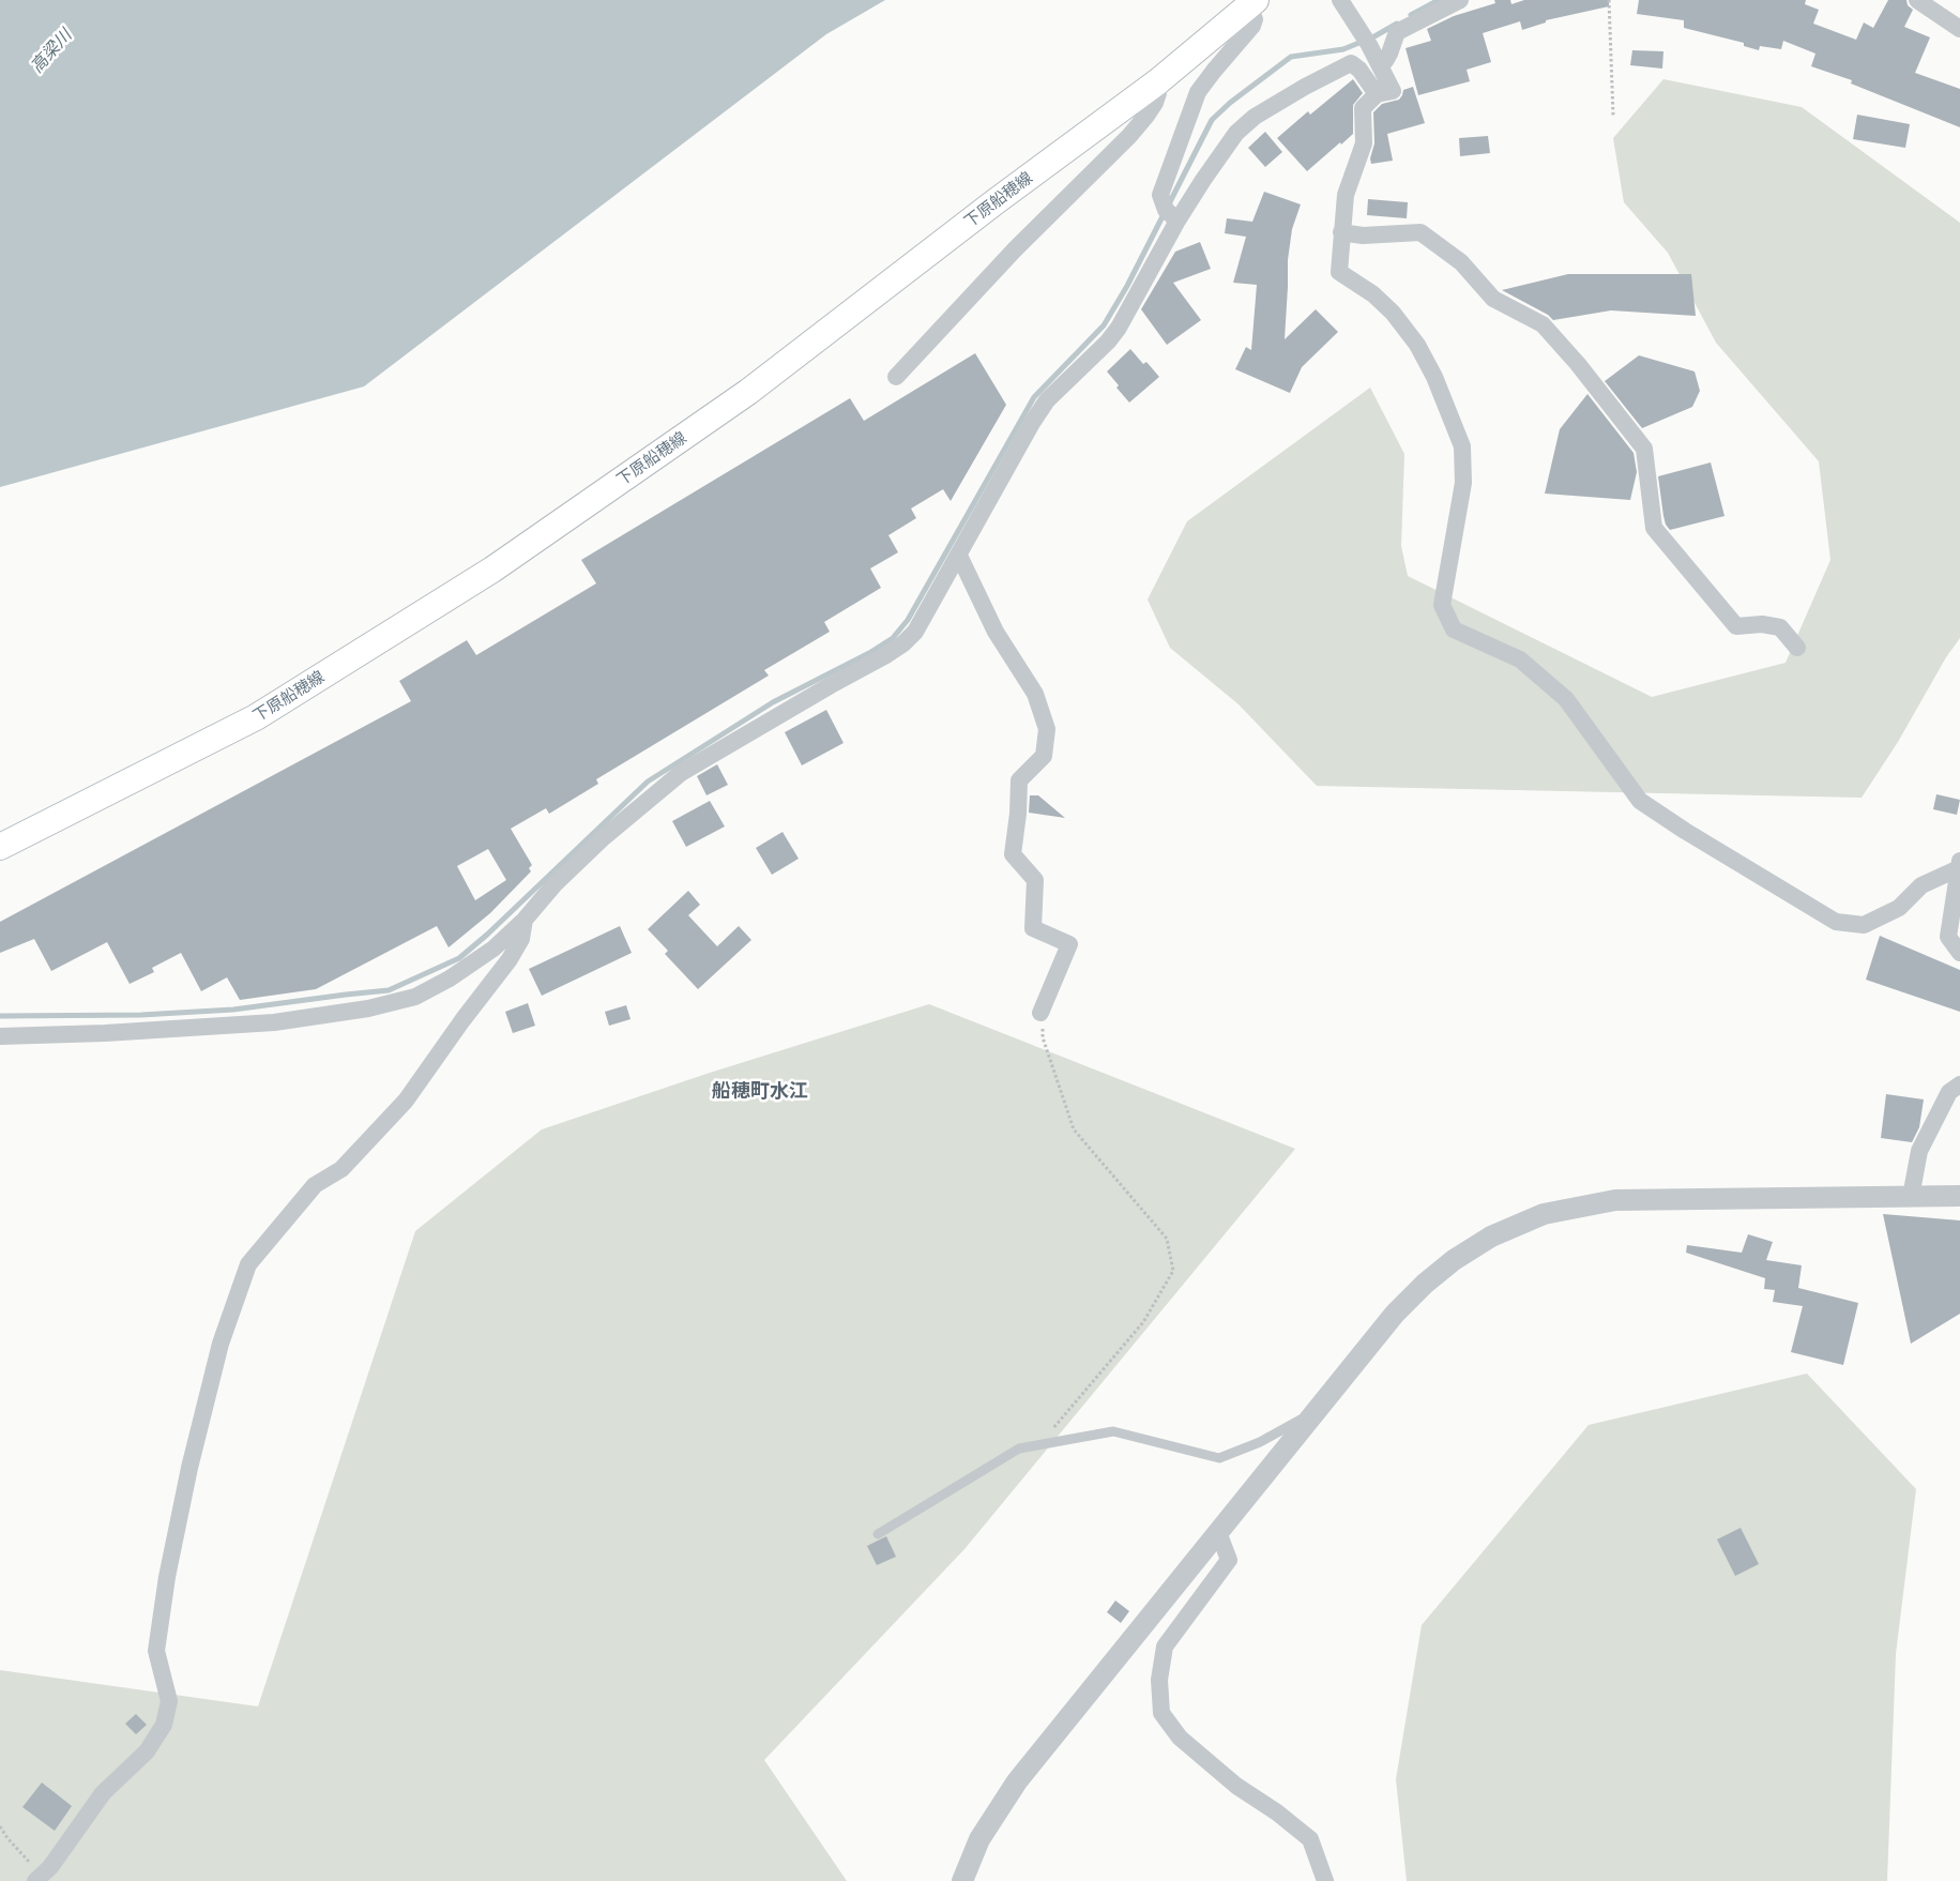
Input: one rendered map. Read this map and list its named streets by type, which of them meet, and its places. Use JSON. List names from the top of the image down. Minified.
{"streets":{"main road":["下原船穂線"]},"districts":["船穂町水江"],"water":["高梁川"]}
